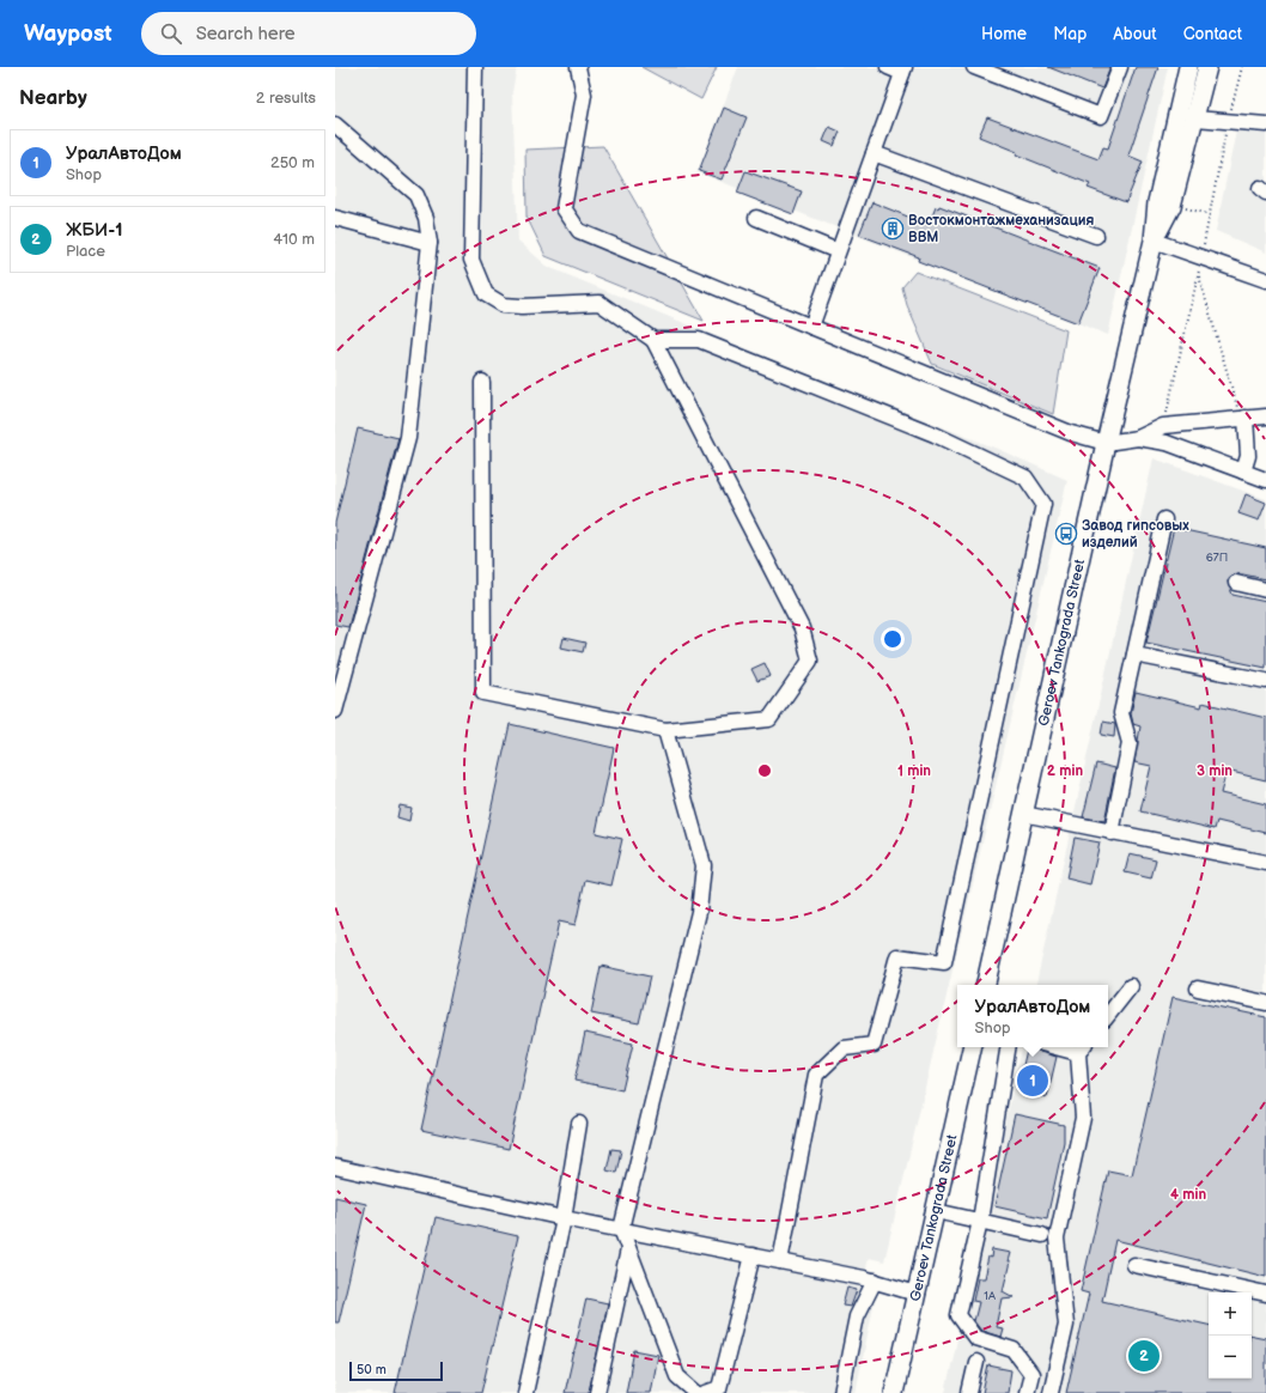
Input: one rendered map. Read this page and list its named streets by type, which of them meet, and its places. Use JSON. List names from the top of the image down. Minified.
{"streets":{"main road":["Geroev Tankograda Street"]},"places":{"building":["Востокмонтажмеханизация ВВМ"],"bus stop":["Завод гипсовых изделий"]},"house_numbers":["67П","1А"],"scale_bar":"50 m","page":{"header":"Waypost","search":"Search here","nav":["Home","Map","About","Contact"],"heading":["Nearby","2 results"],"list":[{"mark":"1","name":"УралАвтоДом","note":"Shop","value":"250 m"},{"mark":"2","name":"ЖБИ-1","note":"Place","value":"410 m"}],"popup":["УралАвтоДом","Shop"],"pins":["1","2"],"map_buttons":["+","−"],"scale":"50 m"},"rings":["1 min","2 min","3 min","4 min"]}
